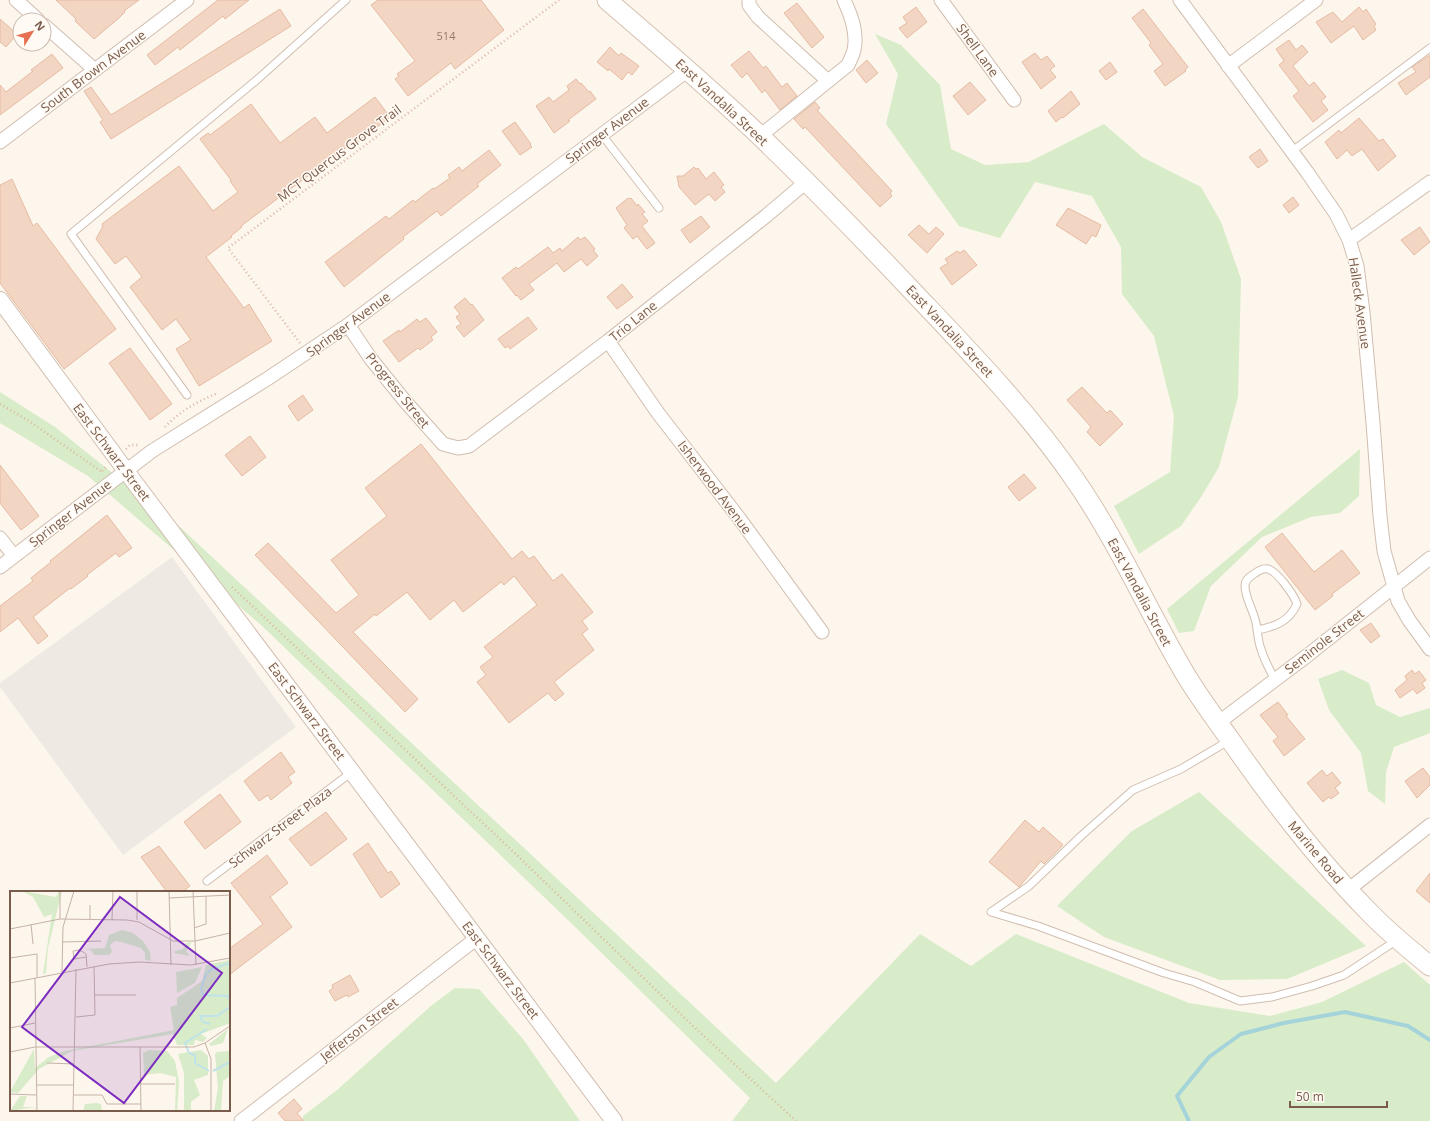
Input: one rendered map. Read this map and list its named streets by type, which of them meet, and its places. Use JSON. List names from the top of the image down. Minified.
{"streets":{"main road":["East Vandalia Street","Marine Road"],"street":["Shell Lane","South Brown Avenue","Springer Avenue","Halleck Avenue","Trio Lane","Progress Street","East Schwarz Street","Isherwood Avenue","Seminole Street","Jefferson Street"],"lane":["Schwarz Street Plaza"],"path":["MCT Quercus Grove Trail"]},"crossings":[["East Vandalia Street","Springer Avenue"],["East Vandalia Street","Trio Lane"],["East Vandalia Street","Seminole Street"],["East Vandalia Street","Marine Road"],["Springer Avenue","Progress Street"],["Springer Avenue","East Schwarz Street"],["Halleck Avenue","Seminole Street"],["Trio Lane","Progress Street"],["Trio Lane","Isherwood Avenue"],["East Schwarz Street","Schwarz Street Plaza"],["East Schwarz Street","Jefferson Street"],["Seminole Street","Marine Road"]],"house_numbers":["514"],"scale_bar":"50 m","north":"top right"}
